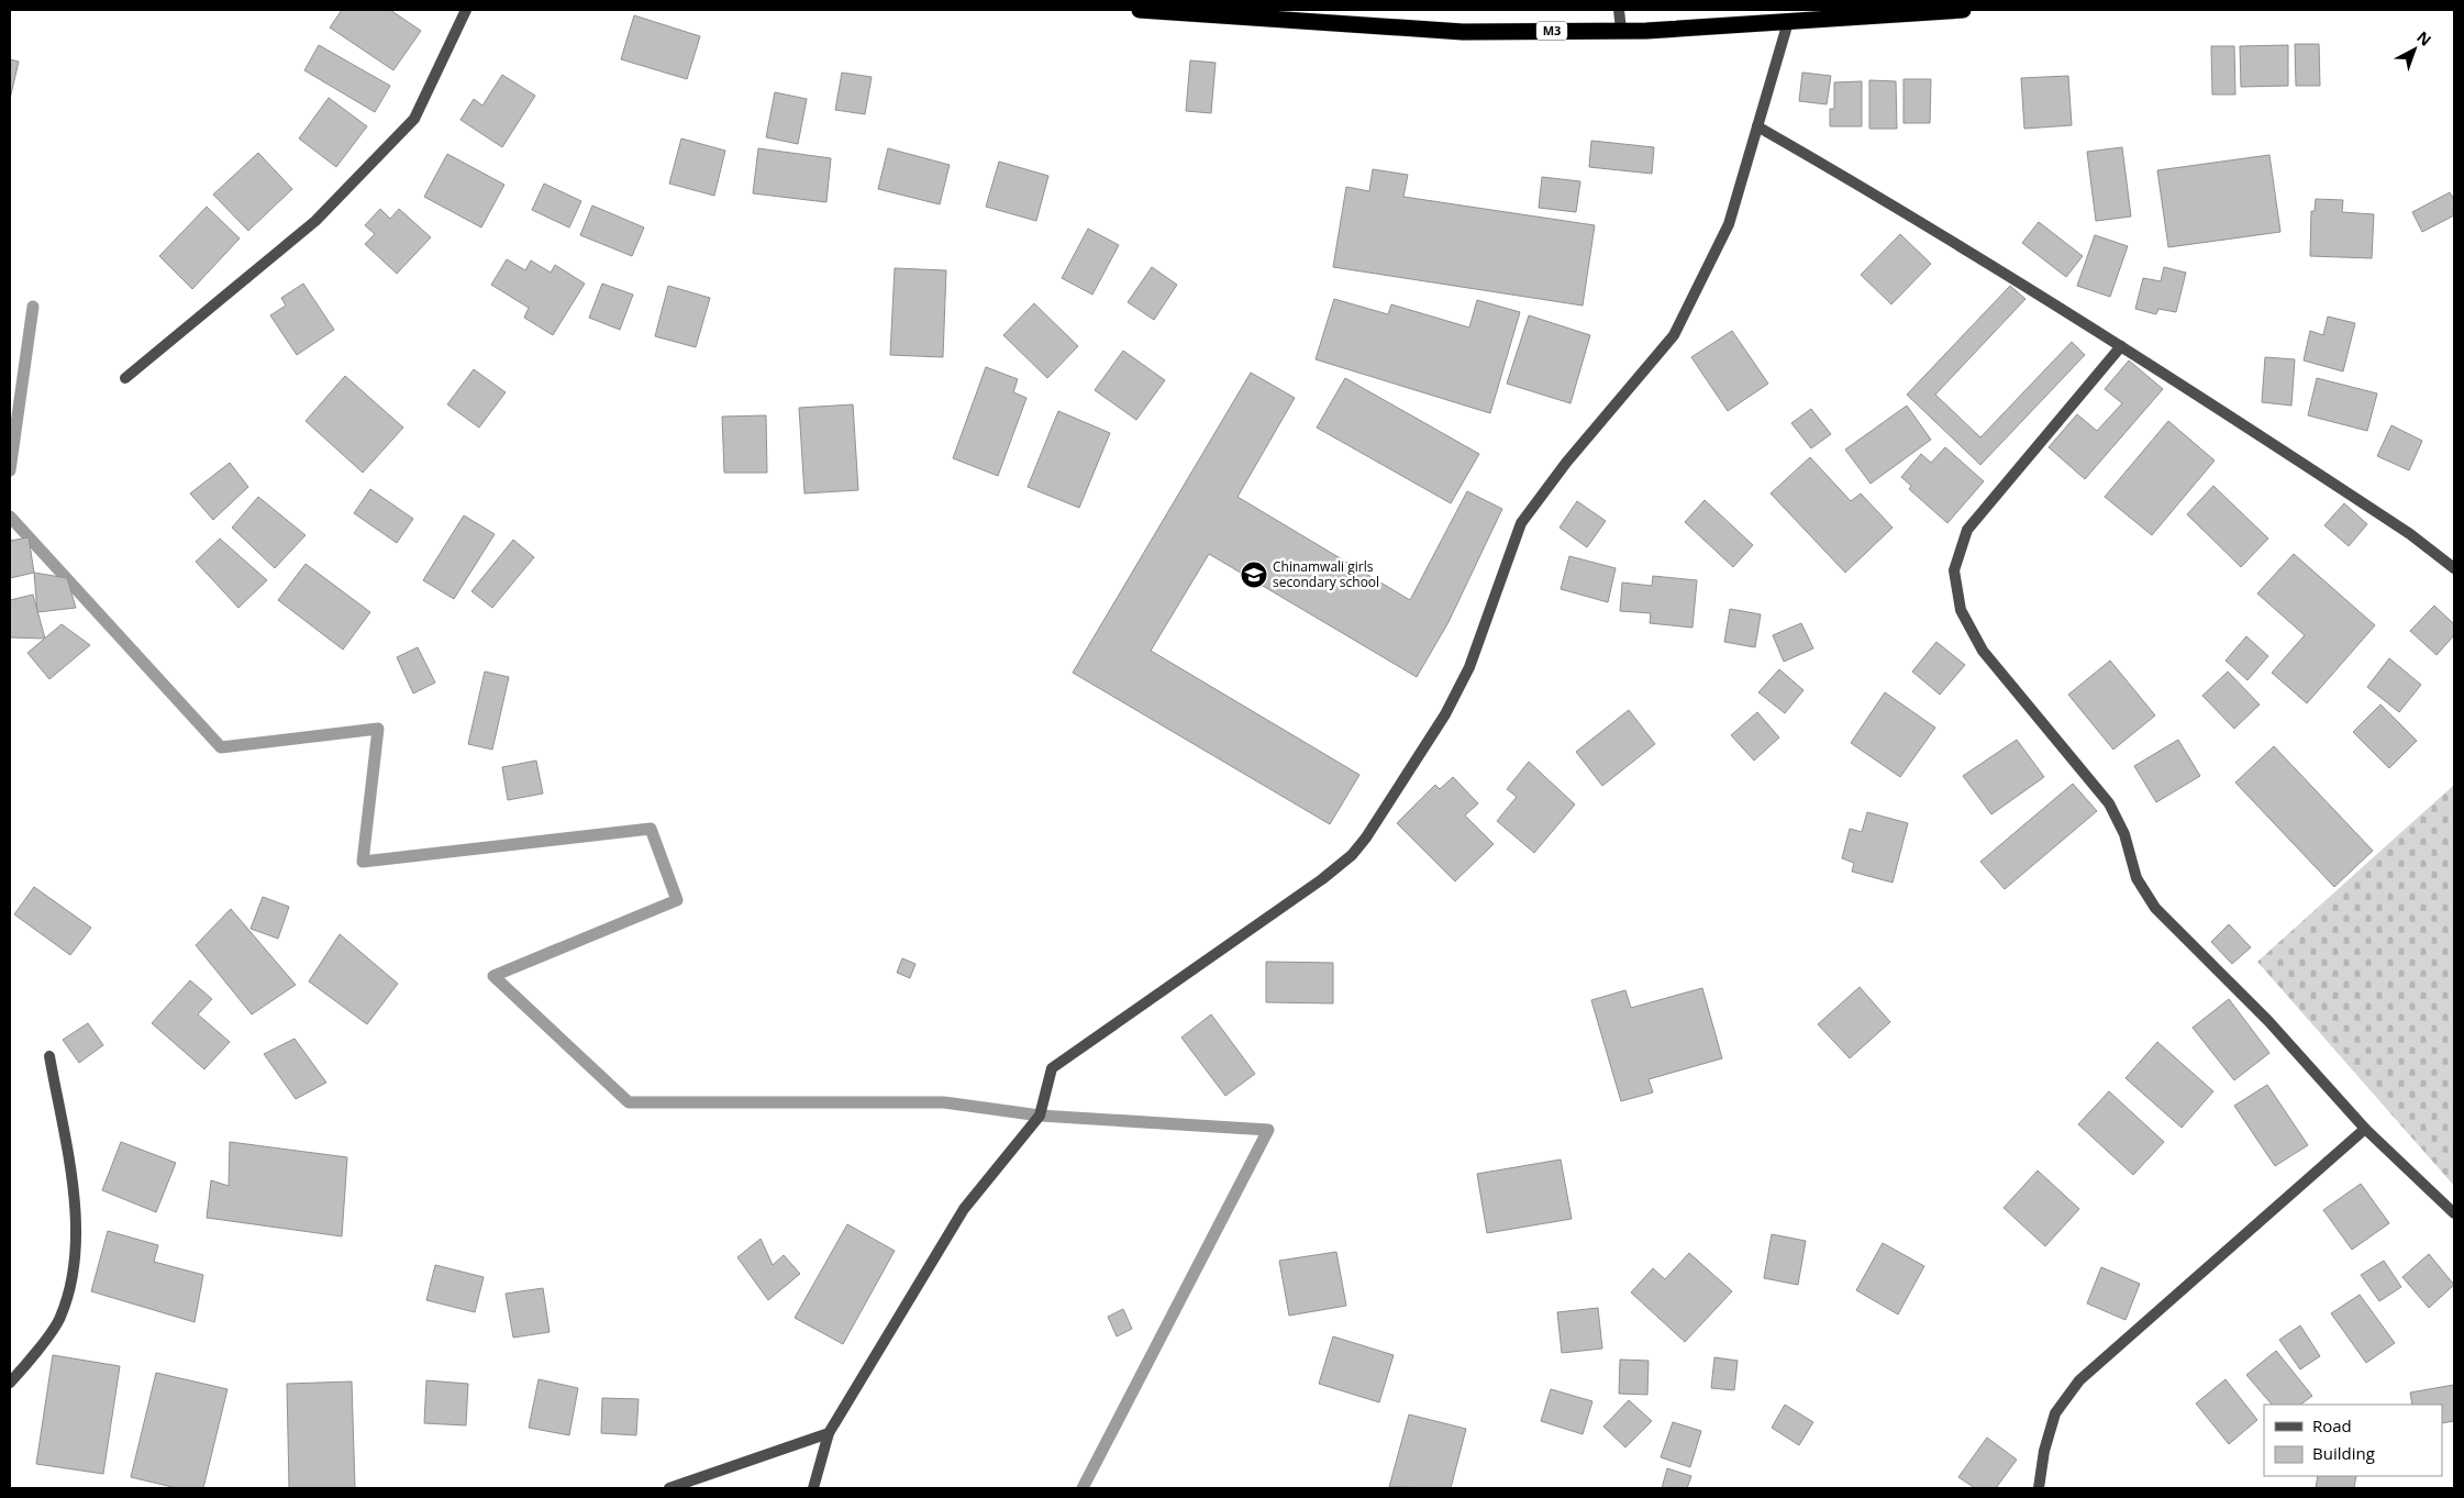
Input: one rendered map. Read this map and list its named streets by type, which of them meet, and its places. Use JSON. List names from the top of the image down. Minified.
{"streets":{"highway":["M3"]},"places":{"school or university":["Chinamwali girls secondary school"]},"legend":["Road","Building"],"north":"top right"}
